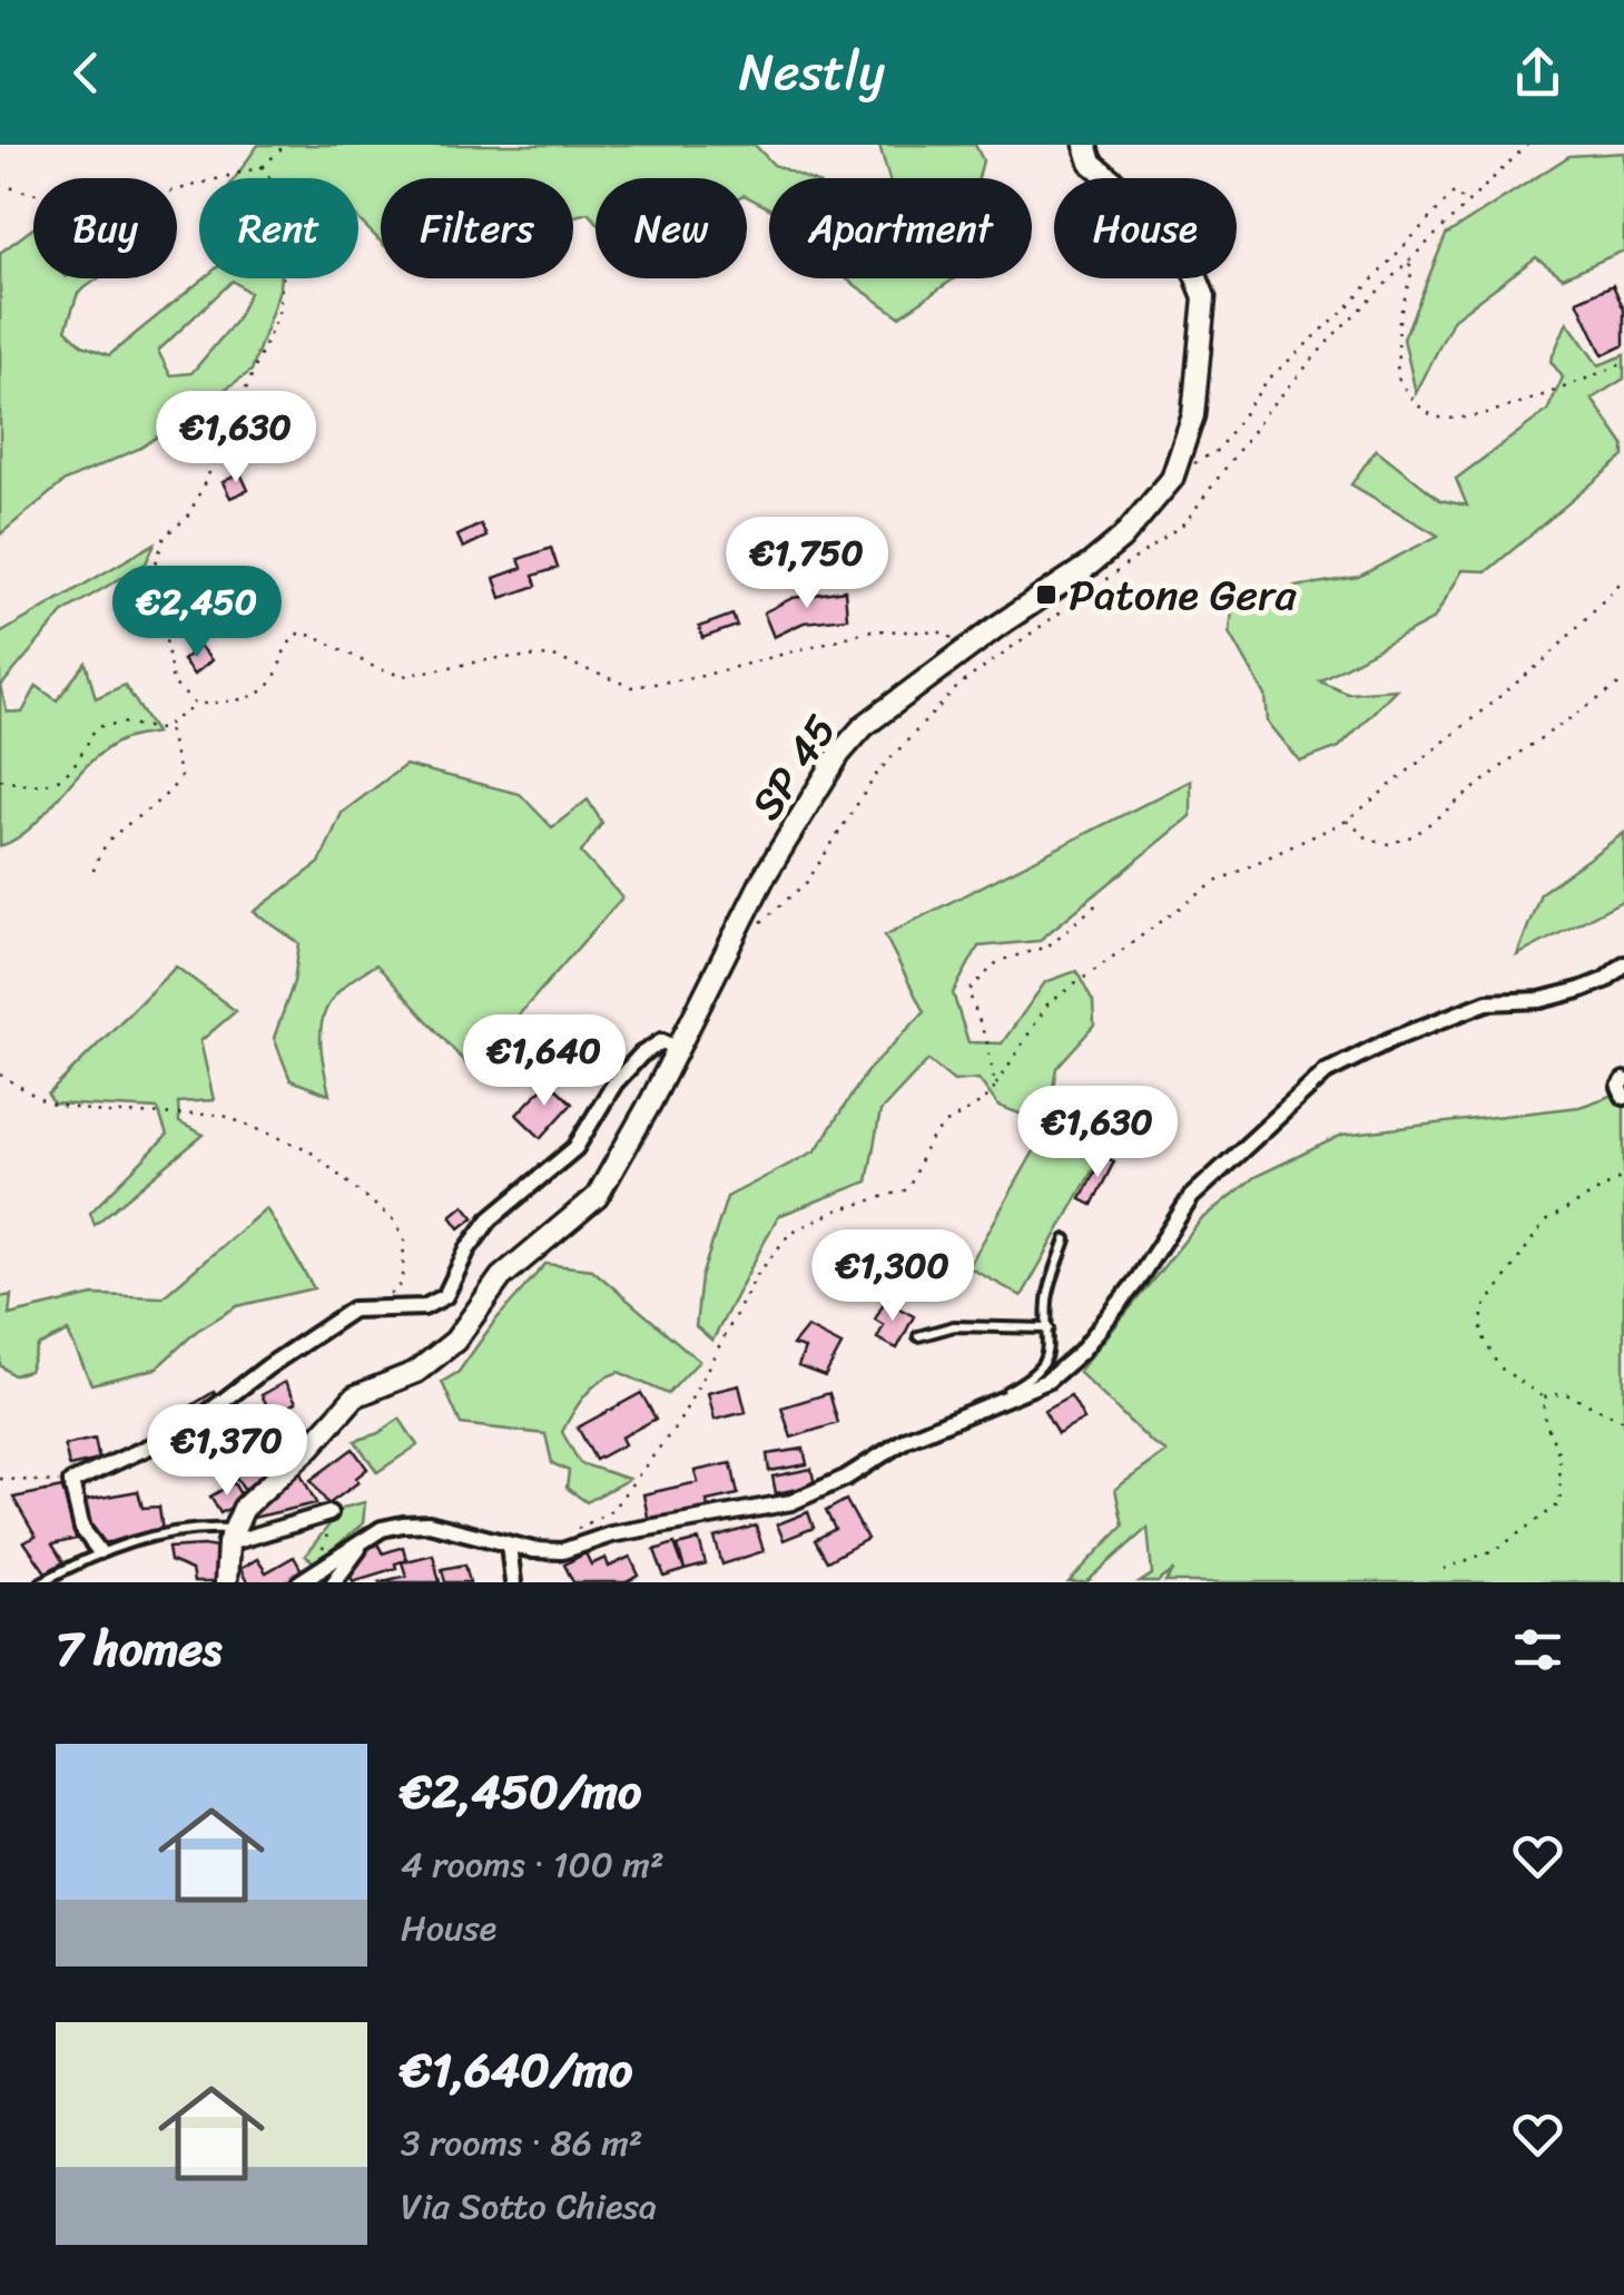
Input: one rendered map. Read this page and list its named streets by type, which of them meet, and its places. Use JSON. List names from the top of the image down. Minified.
{"streets":{"street":["SP 45"]},"places":{"transit":["Patone Gera"]},"page":{"header":"Nestly","chip":["Buy","Rent","Filters","New","Apartment","House"],"price":["€1,630","€1,750","€2,450","€1,640","€1,630","€1,300","€1,370"],"heading":"7 homes","list":[{"name":"€2,450/mo","note":"4 rooms · 100 m² · House"},{"name":"€1,640/mo","note":"3 rooms · 86 m² · Via Sotto Chiesa"}]}}
